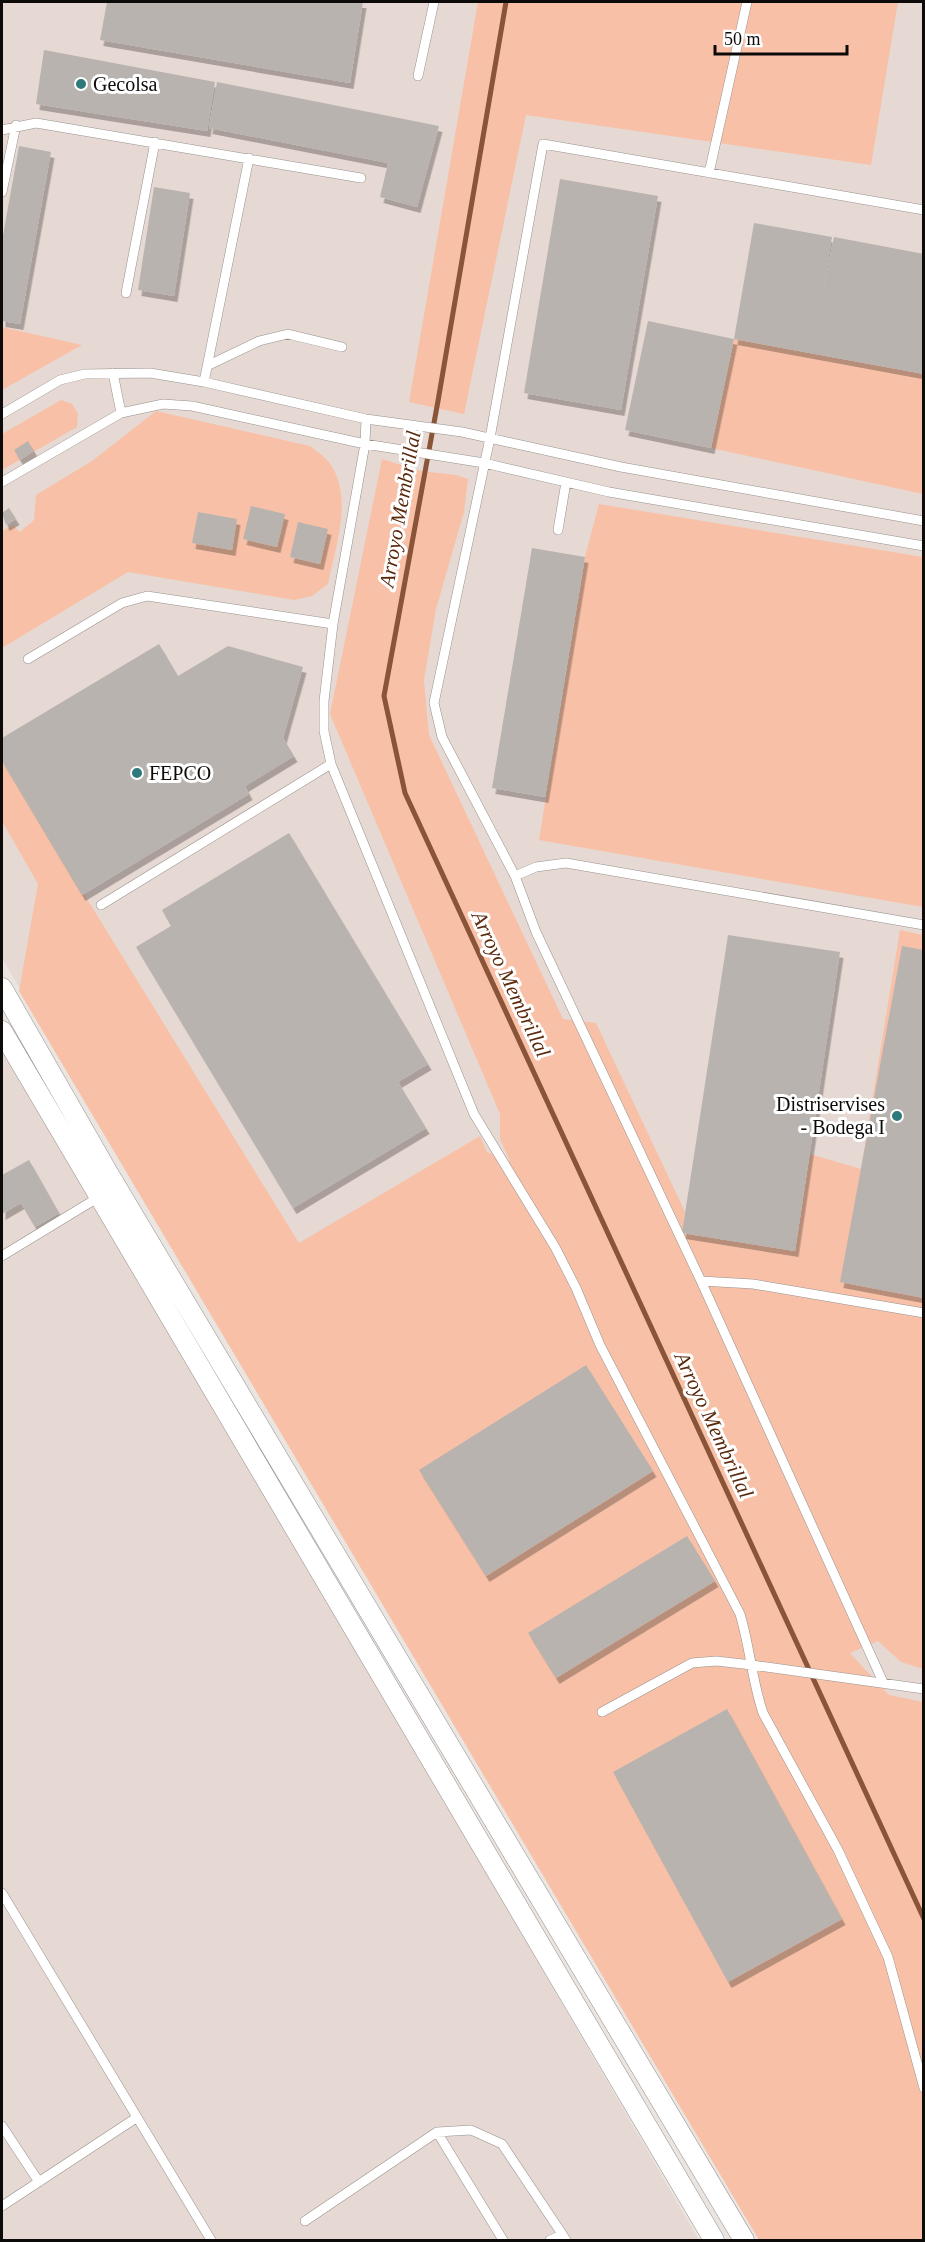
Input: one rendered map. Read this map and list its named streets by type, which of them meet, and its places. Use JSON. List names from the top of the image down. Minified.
{"water":["Arroyo Membrillal"],"places":["Gecolsa","FEPCO","Distriservises - Bodega I"],"scale_bar":"50 m"}
